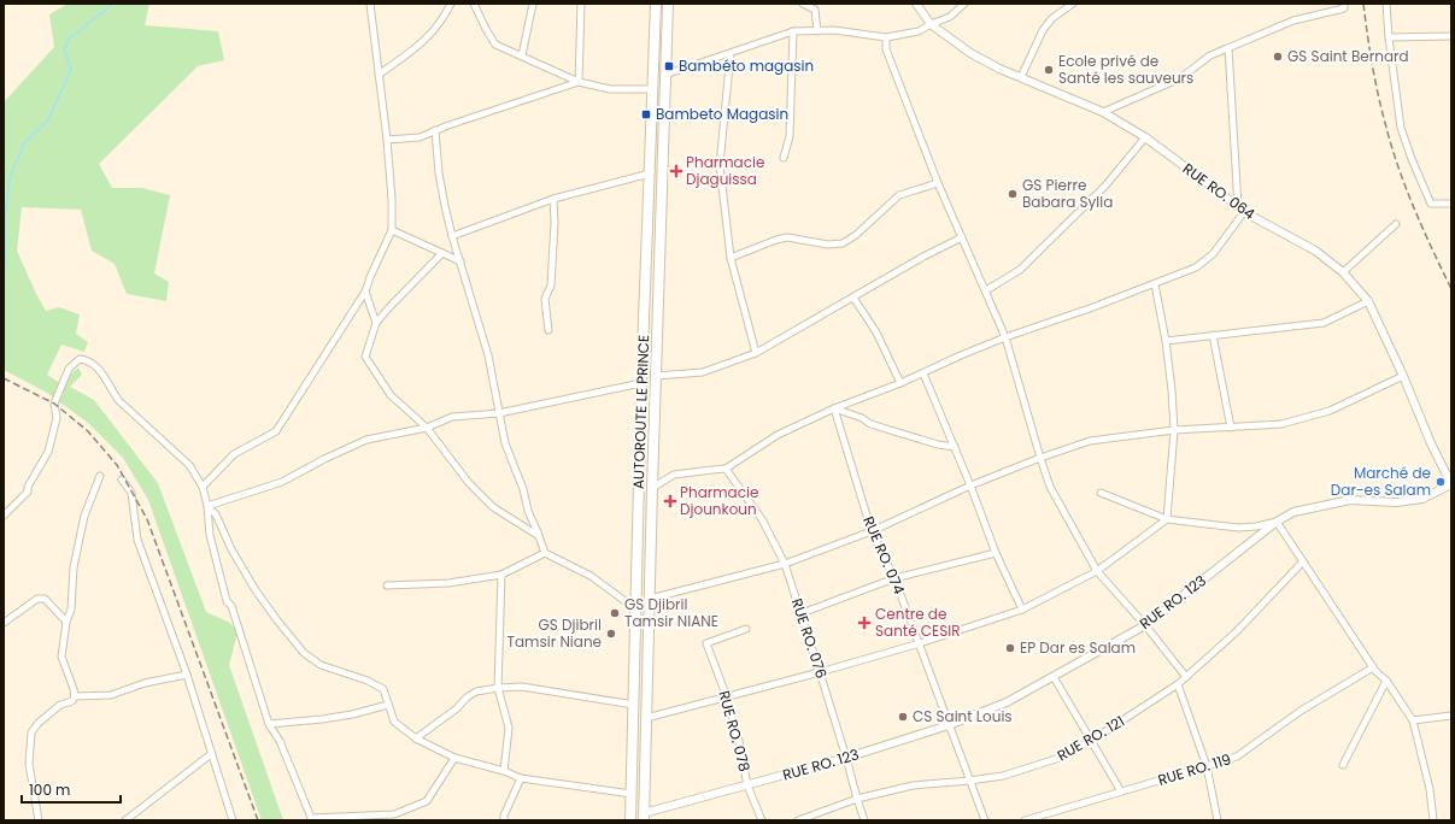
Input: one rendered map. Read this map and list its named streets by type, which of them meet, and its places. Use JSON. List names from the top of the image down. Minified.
{"streets":{"main road":["AUTOROUTE LE PRINCE"],"street":["RUE RO. 064","RUE RO. 074","RUE RO. 123","RUE RO. 076","RUE RO. 078","RUE RO. 121","RUE RO. 119"]},"crossings":[["RUE RO. 064","RUE RO. 123"],["AUTOROUTE LE PRINCE","RUE RO. 123"],["RUE RO. 074","RUE RO. 123"],["RUE RO. 074","RUE RO. 121"],["RUE RO. 123","RUE RO. 076"],["RUE RO. 123","RUE RO. 078"],["RUE RO. 076","RUE RO. 121"]],"places":{"other":["GS Saint Bernard","Ecole privé de Santé les sauveurs","GS Pierre Babara Sylla","Marché de Dar-es Salam","GS Djibril Tamsir NIANE","GS Djibril Tamsir Niane","EP Dar es Salam","CS Saint Louis"],"transit":["Bambéto magasin","Bambeto Magasin"],"health":["Pharmacie Djaguissa","Pharmacie Djounkoun","Centre de Santé CESIR"]},"scale_bar":"100 m"}
